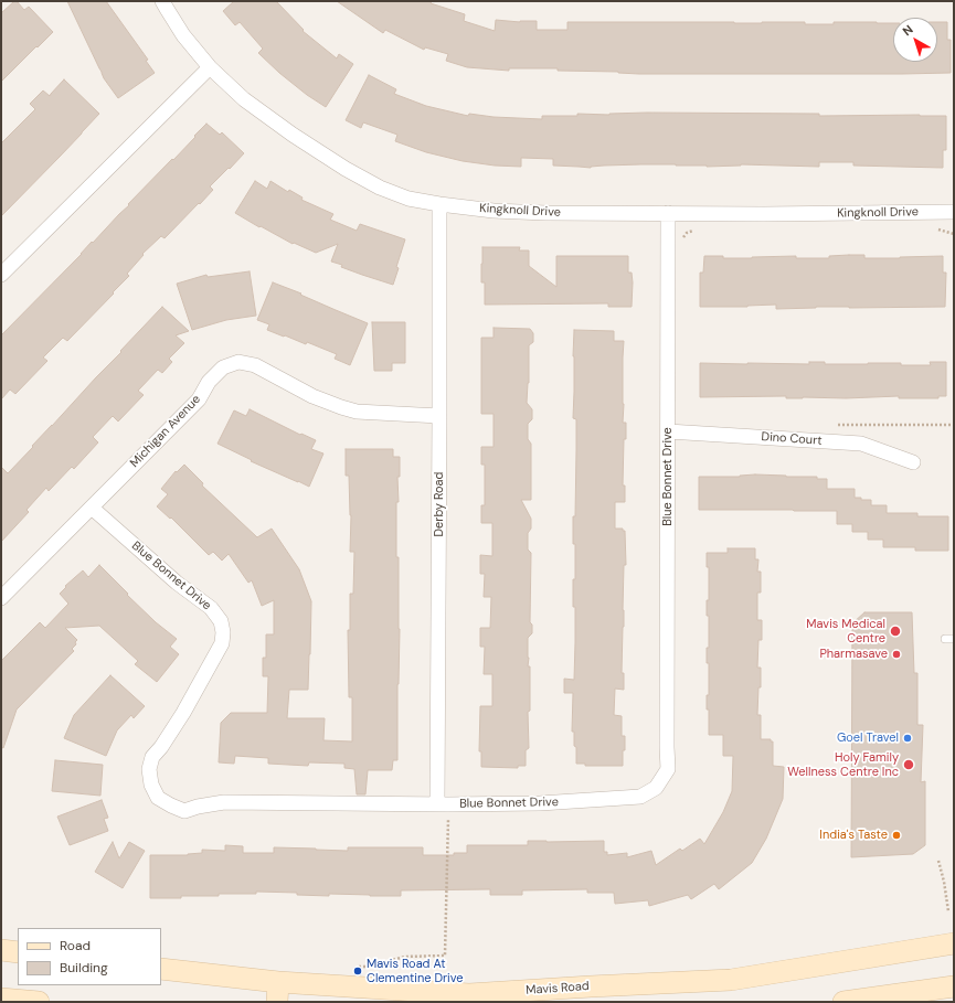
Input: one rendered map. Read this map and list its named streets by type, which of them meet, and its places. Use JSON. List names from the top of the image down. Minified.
{"streets":{"main road":["Mavis Road"],"street":["Kingknoll Drive","Michigan Avenue","Dino Court","Blue Bonnet Drive","Derby Road"]},"crossings":[["Kingknoll Drive","Blue Bonnet Drive"],["Kingknoll Drive","Derby Road"],["Michigan Avenue","Blue Bonnet Drive"],["Michigan Avenue","Derby Road"],["Dino Court","Blue Bonnet Drive"],["Blue Bonnet Drive","Derby Road"]],"places":["Mavis Medical Centre","Pharmasave","Goel Travel","Holy Family Wellness Centre Inc","India's Taste","Mavis Road At Clementine Drive"],"legend":["Road","Building"],"north":"top left"}
